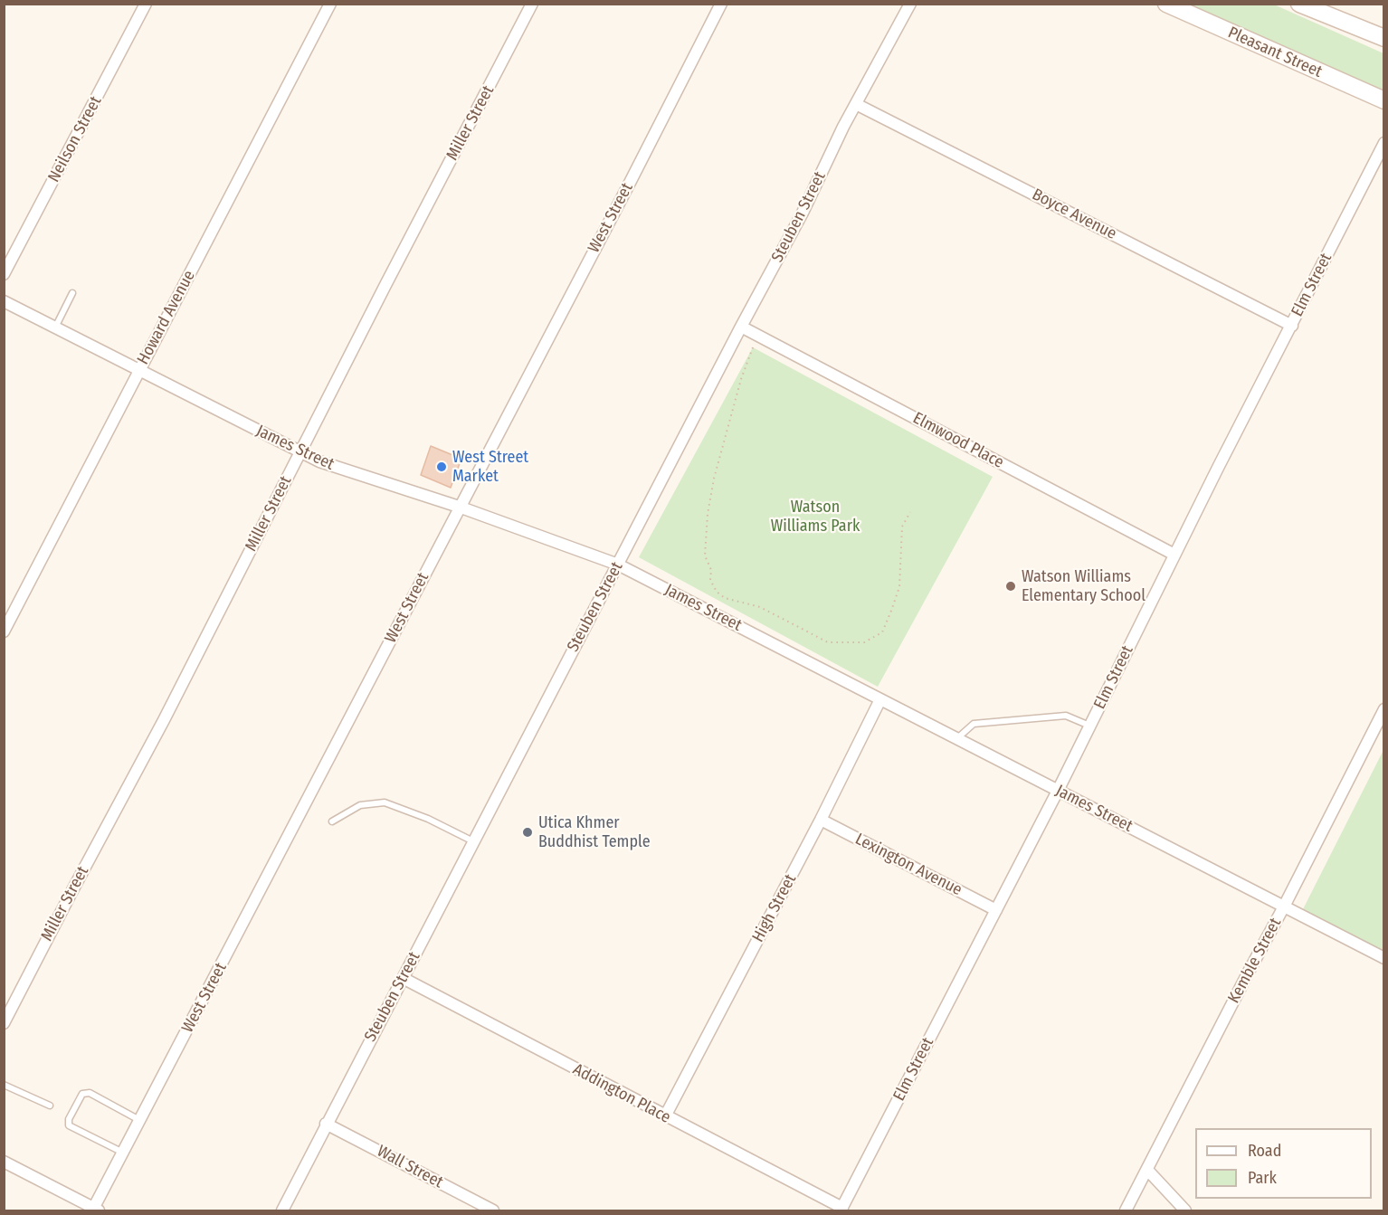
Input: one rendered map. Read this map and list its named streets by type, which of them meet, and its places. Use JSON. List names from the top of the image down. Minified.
{"streets":{"street":["Pleasant Street","Miller Street","Neilson Street","Boyce Avenue","Steuben Street","West Street","Elm Street","Howard Avenue","Elmwood Place","James Street","Lexington Avenue","High Street","Kemble Street","Addington Place","Wall Street"]},"crossings":[["Miller Street","James Street"],["Boyce Avenue","Steuben Street"],["Boyce Avenue","Elm Street"],["Steuben Street","Elmwood Place"],["Steuben Street","James Street"],["Steuben Street","Addington Place"],["Steuben Street","Wall Street"],["West Street","James Street"],["Elm Street","Elmwood Place"],["Elm Street","James Street"],["Elm Street","Lexington Avenue"],["Elm Street","Addington Place"],["Howard Avenue","James Street"],["James Street","High Street"],["James Street","Kemble Street"],["Lexington Avenue","High Street"],["High Street","Addington Place"]],"parks":["Watson Williams Park"],"places":["West Street Market","Watson Williams Elementary School","Utica Khmer Buddhist Temple"],"legend":["Road","Park"]}
